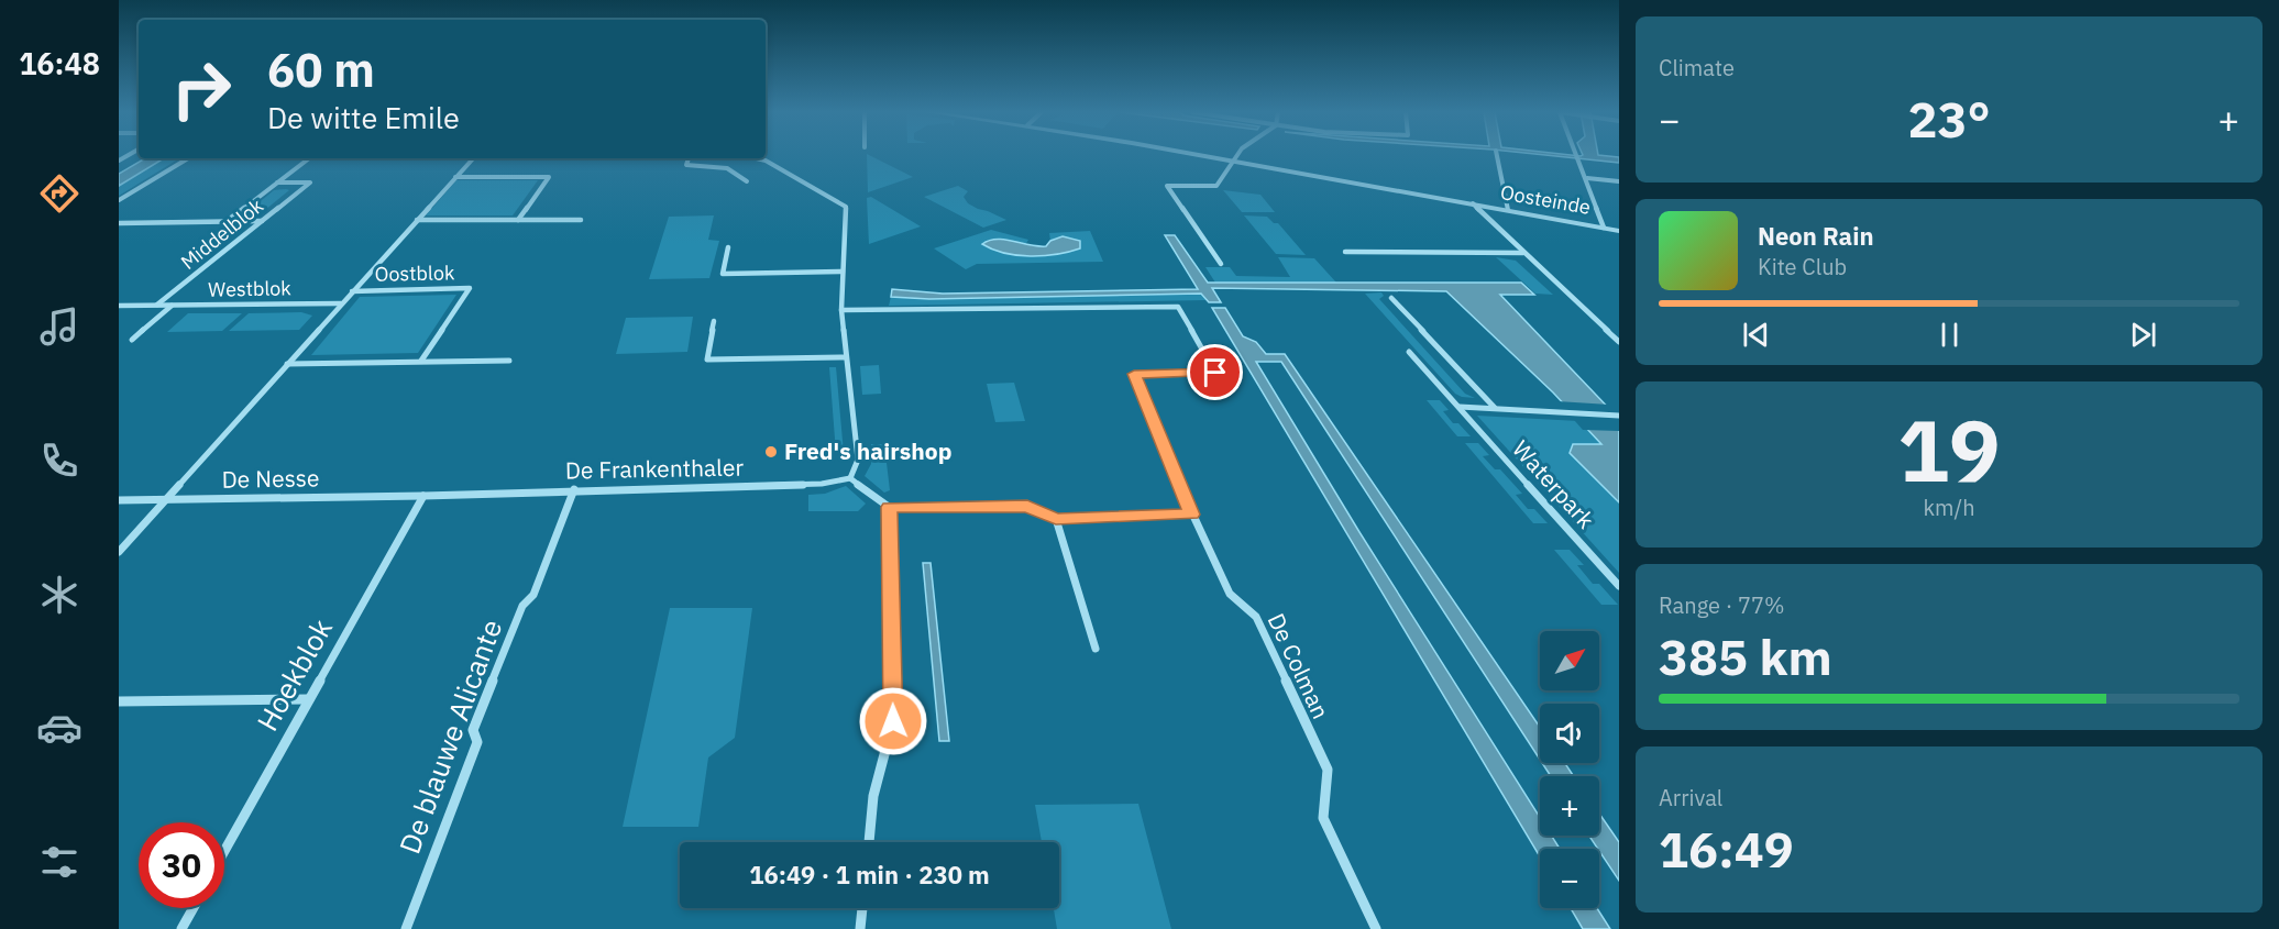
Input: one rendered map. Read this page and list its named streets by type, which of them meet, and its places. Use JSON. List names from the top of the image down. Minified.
{"streets":{"street":["Oosteinde","Middelblok","Oostblok","Westblok","De Frankenthaler","De Nesse","Waterpark","De Colman","Hoekblok","De blauwe Alicante"]},"crossings":[["Middelblok","Westblok"],["Oostblok","Westblok"],["Oostblok","De Nesse"],["De Frankenthaler","De Nesse"],["De Frankenthaler","Hoekblok"],["De Frankenthaler","De blauwe Alicante"],["De Nesse","Hoekblok"]],"places":["Fred's hairshop"],"north":"top right","page":{"tabs":"16:48","tile":["Climate",["19","km/h"],["Range · 77%","385 km"],["Arrival","16:49"]],"turn":["60 m","De witte Emile"],"heat":["−","23°","+"],"song":["Neon Rain","Kite Club"],"map_buttons":["+","−"],"limit":"30","trip":"16:49 · 1 min · 230 m"}}
